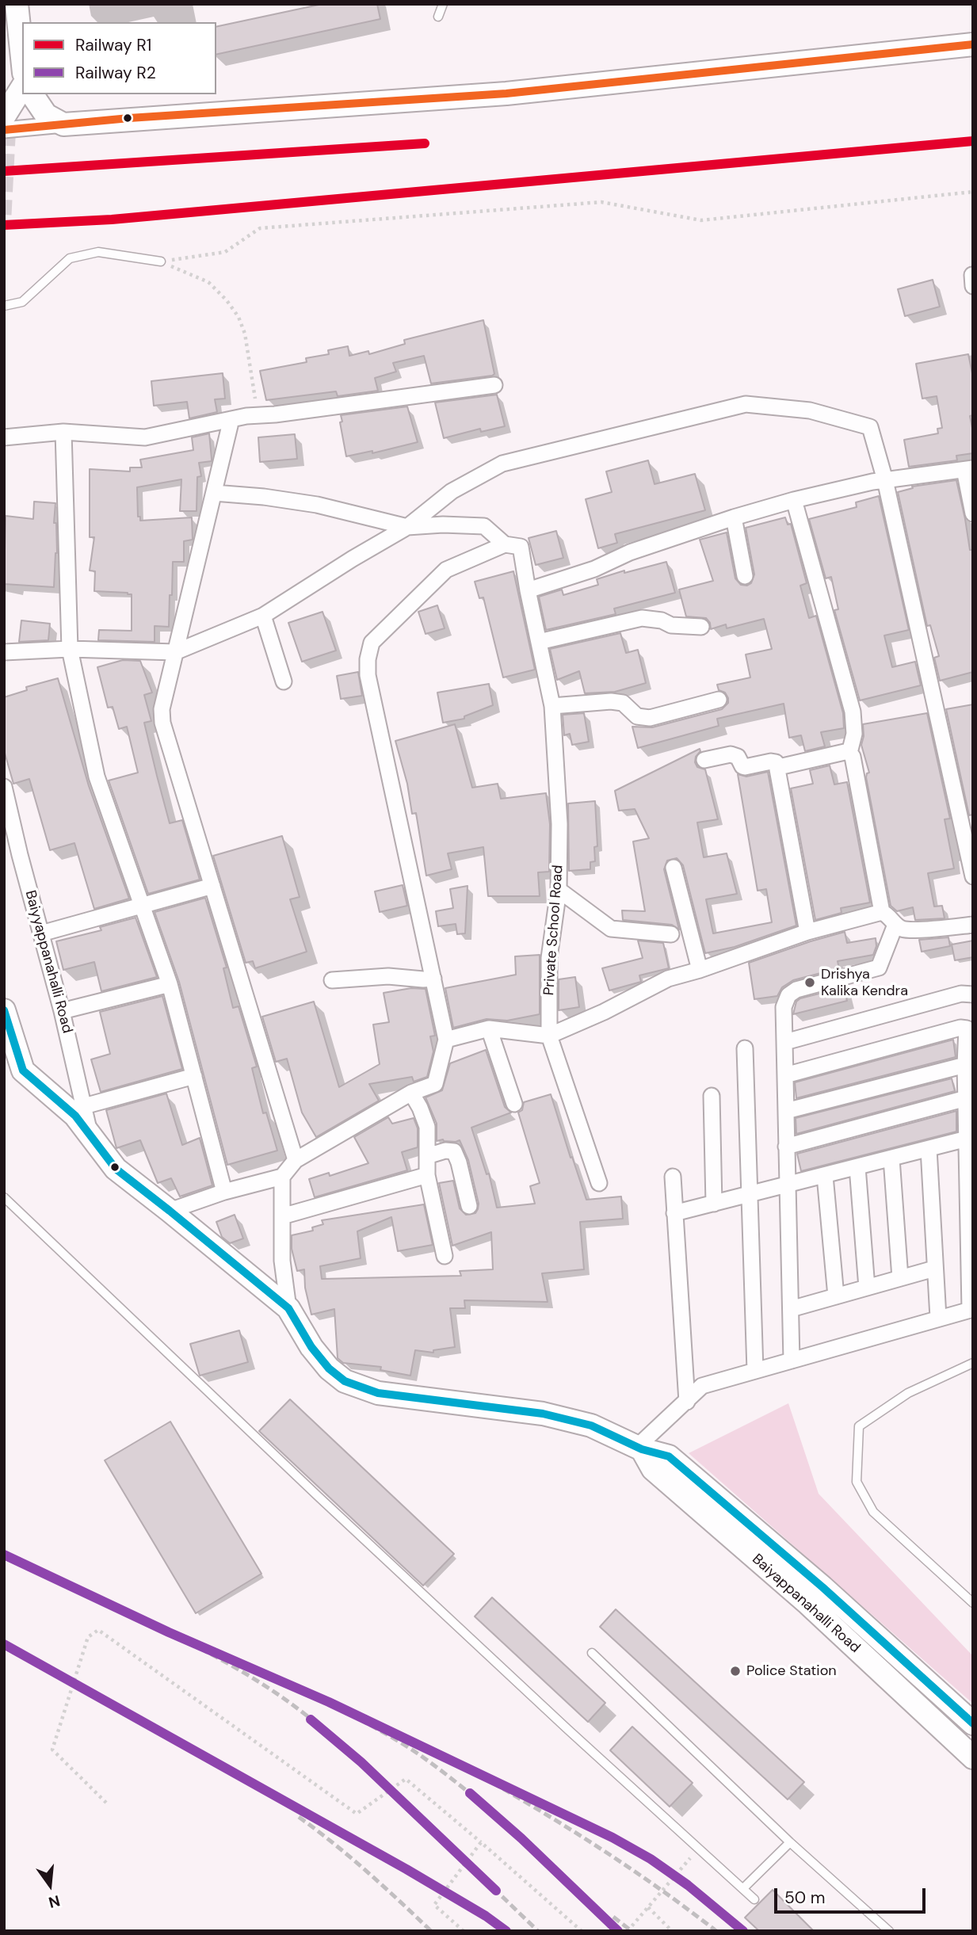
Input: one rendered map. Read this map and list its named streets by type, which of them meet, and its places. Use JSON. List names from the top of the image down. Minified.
{"streets":{"street":["Private School Road","Baiyyappanahalli Road","Baiyappanahalli Road"]},"crossings":[["Baiyyappanahalli Road","Baiyappanahalli Road"]],"places":["Drishya Kalika Kendra","Police Station"],"lines":["transit line 50","rail line R1","rail line R2"],"legend":["Railway R1","Railway R2"],"scale_bar":"50 m","north":"bottom"}
